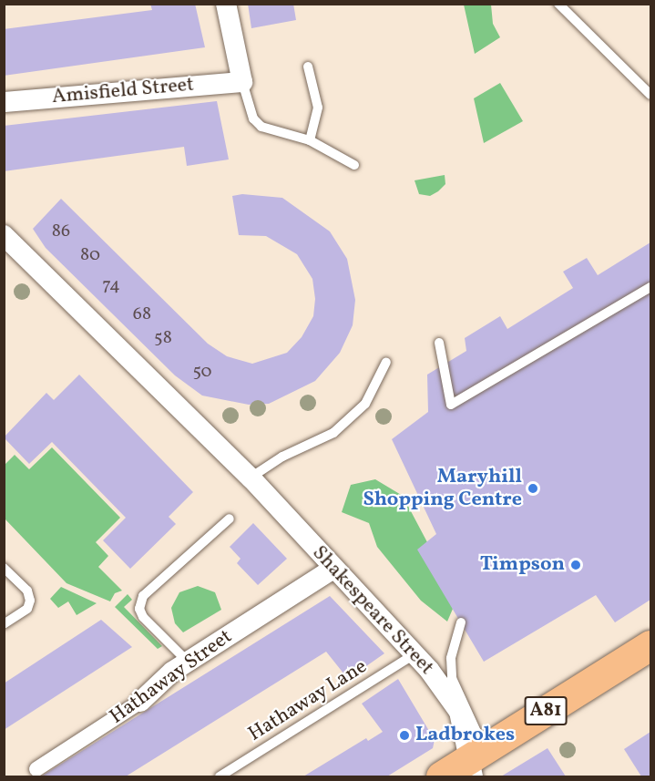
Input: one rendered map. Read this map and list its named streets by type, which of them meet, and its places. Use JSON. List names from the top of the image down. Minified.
{"streets":{"main road":["A81"],"street":["Amisfield Street","Shakespeare Street","Hathaway Street"],"lane":["Hathaway Lane"]},"crossings":[["Shakespeare Street","Hathaway Street"],["Shakespeare Street","Hathaway Lane"],["Shakespeare Street","A81"]],"places":["Maryhill Shopping Centre","Timpson","Ladbrokes"],"house_numbers":["86","80","74","68","58","50"]}
